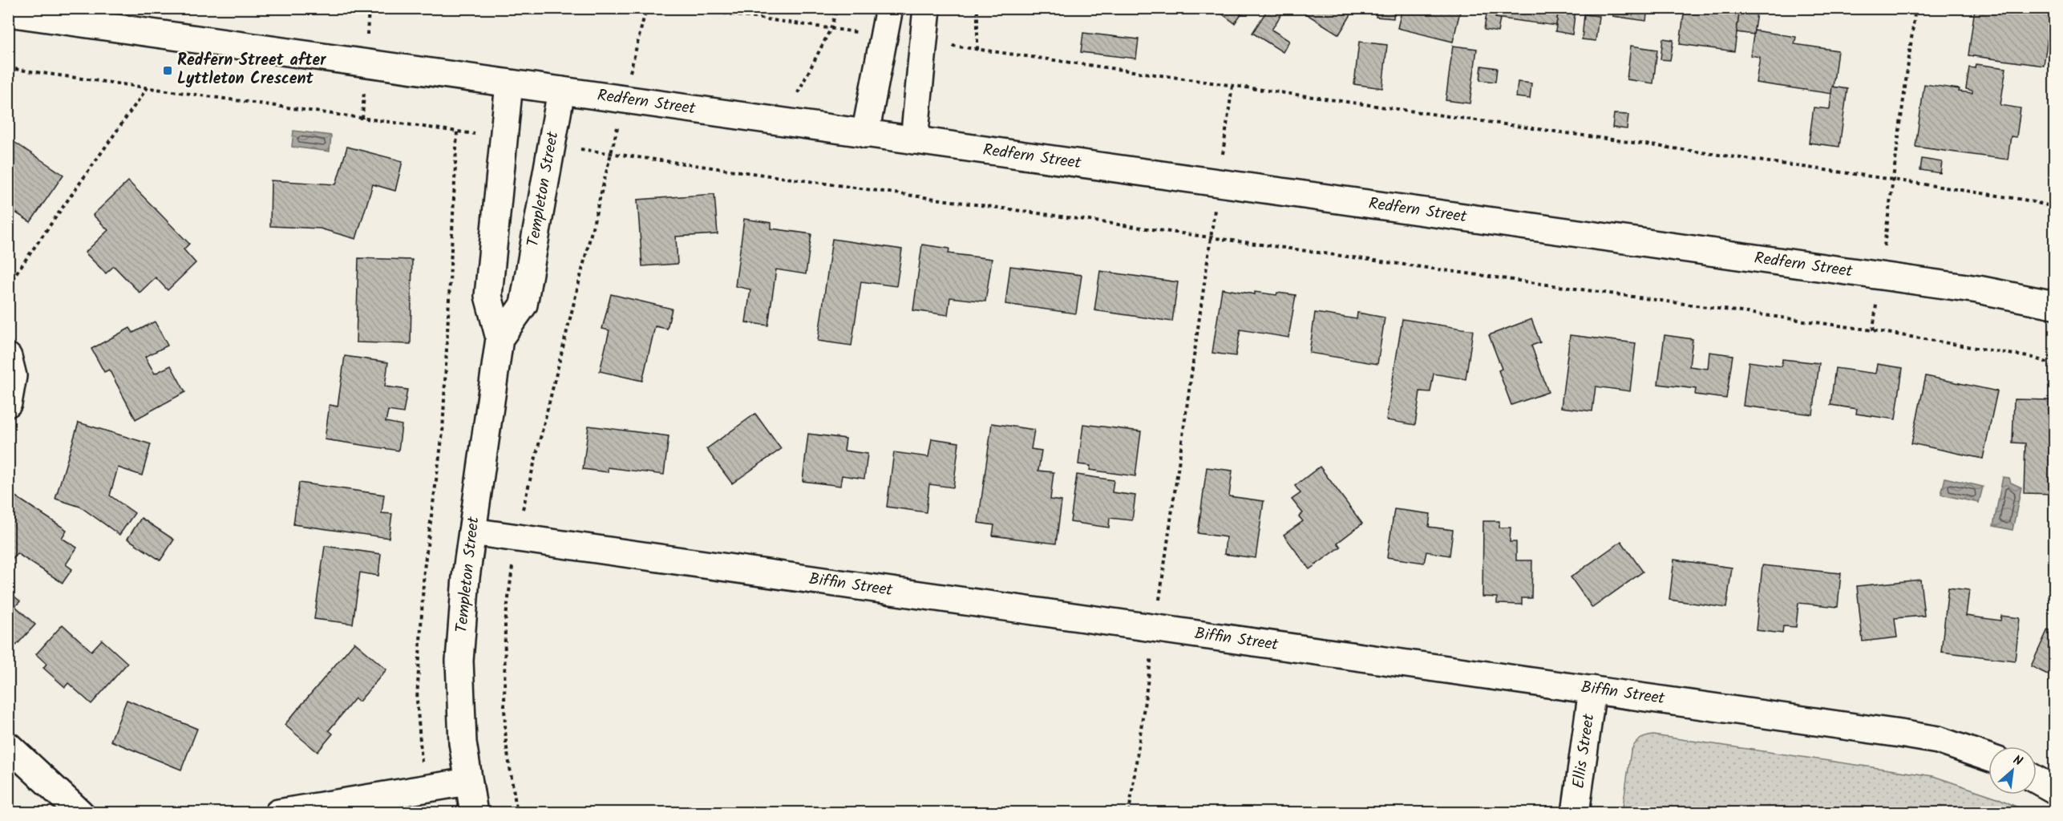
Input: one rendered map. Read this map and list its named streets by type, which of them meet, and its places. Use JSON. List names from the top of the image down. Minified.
{"streets":{"street":["Redfern Street","Templeton Street","Biffin Street","Ellis Street"]},"crossings":[["Redfern Street","Templeton Street"],["Templeton Street","Biffin Street"],["Biffin Street","Ellis Street"]],"places":{"transit":["Redfern Street after Lyttleton Crescent"]},"north":"top right"}
